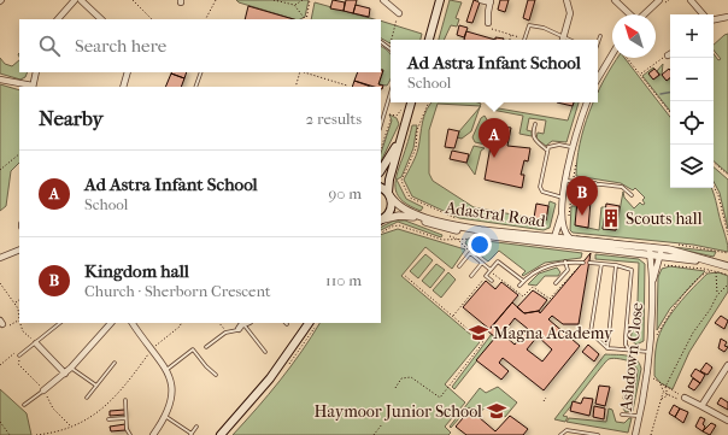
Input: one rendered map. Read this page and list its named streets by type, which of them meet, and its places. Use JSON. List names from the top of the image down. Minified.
{"streets":{"street":["Adastral Road","Ashdown Close"]},"places":{"building":["Scouts hall"],"school or university":["Magna Academy","Haymoor Junior School"]},"north":"top left","page":{"map_buttons":["+","−"],"search":"Search here","popup":["Ad Astra Infant School","School"],"heading":["Nearby","2 results"],"pins":["A","B"],"list":[{"mark":"A","name":"Ad Astra Infant School","note":"School","value":"90 m"},{"mark":"B","name":"Kingdom hall","note":"Church · Sherborn Crescent","value":"110 m"}]}}
